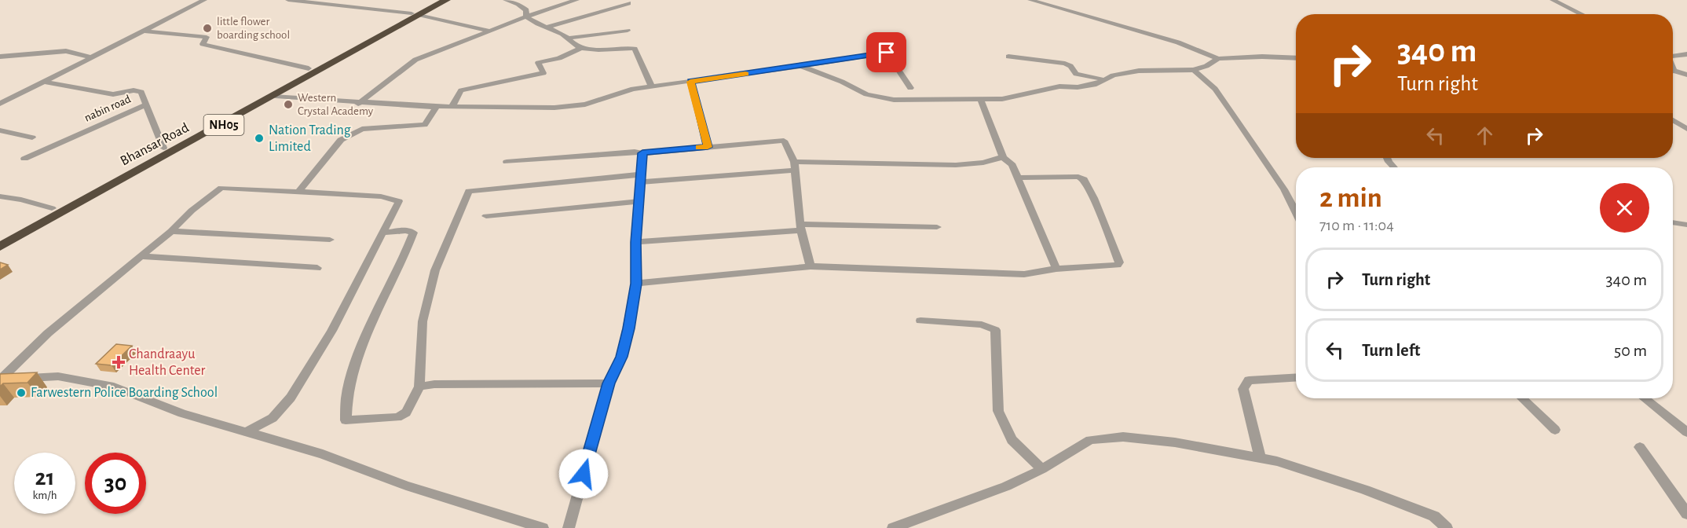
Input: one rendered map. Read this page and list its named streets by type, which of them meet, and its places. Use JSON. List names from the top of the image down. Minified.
{"streets":{"highway":["NH05","Bhansar Road"],"street":["nabin road"]},"places":{"other":["little flower boarding school","Western Crystal Academy","Nation Trading Limited","Farwestern Police Boarding School"],"health":["Chandraayu Health Center"]},"page":{"turn":["340 m","Turn right"],"heading":["2 min","710 m · 11:04"],"list":[{"name":"Turn right","value":"340 m"},{"name":"Turn left","value":"50 m"}],"speed":"21 km/h","limit":"30"}}
